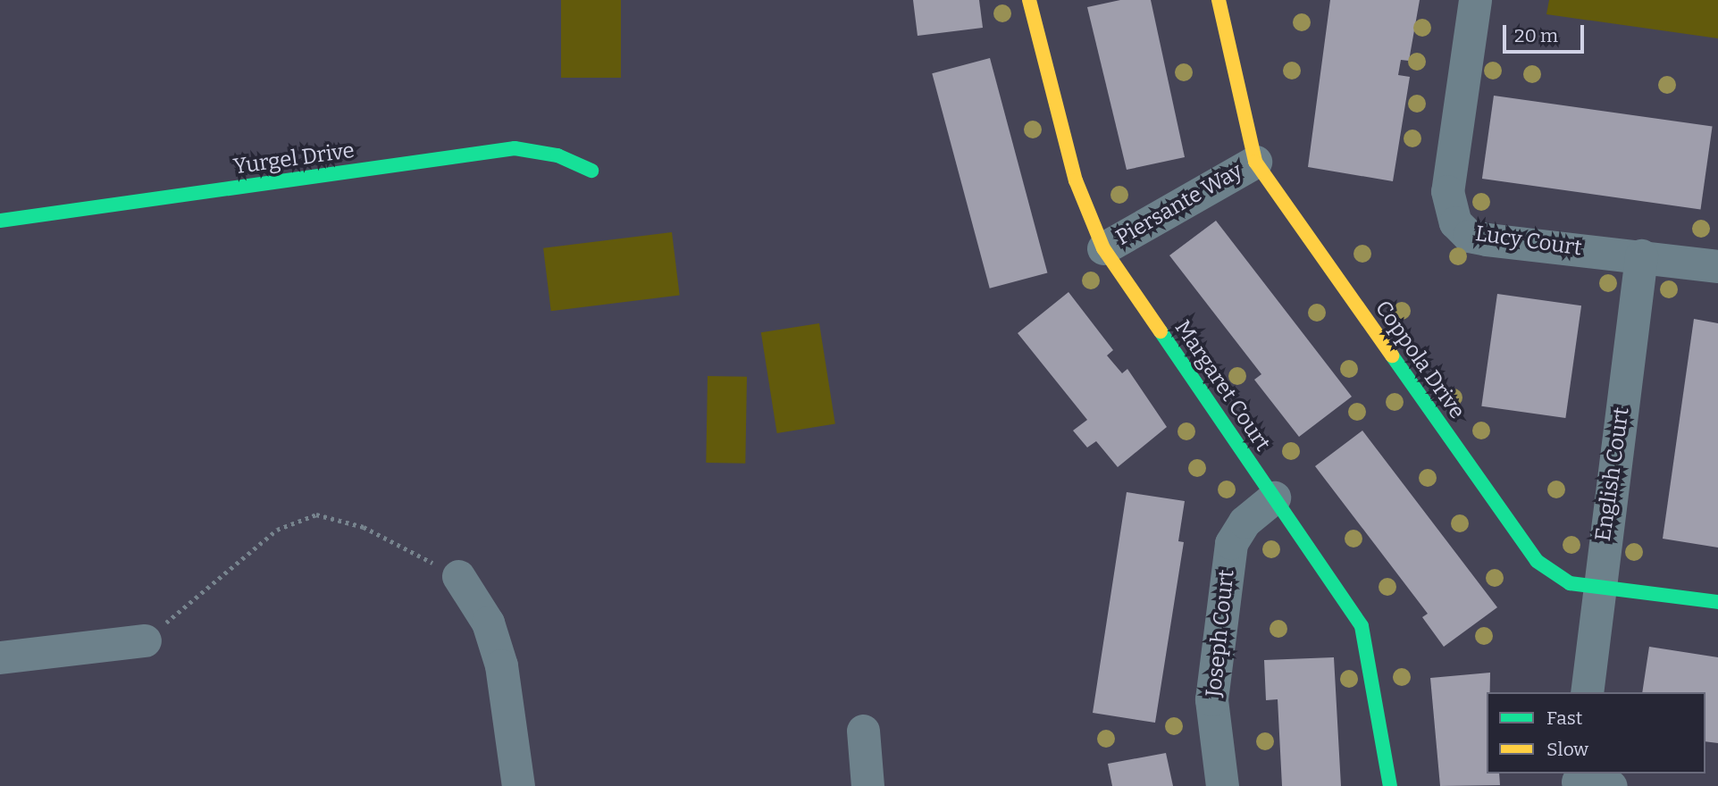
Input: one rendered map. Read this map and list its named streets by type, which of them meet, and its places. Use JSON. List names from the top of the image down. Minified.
{"streets":{"street":["Yurgel Drive","Piersante Way","Lucy Court","Coppola Drive","Margaret Court","English Court","Joseph Court"]},"crossings":[["Piersante Way","Coppola Drive"],["Piersante Way","Margaret Court"],["Lucy Court","English Court"],["Coppola Drive","English Court"],["Margaret Court","Joseph Court"]],"legend":["Fast","Slow"],"scale_bar":"20 m"}
